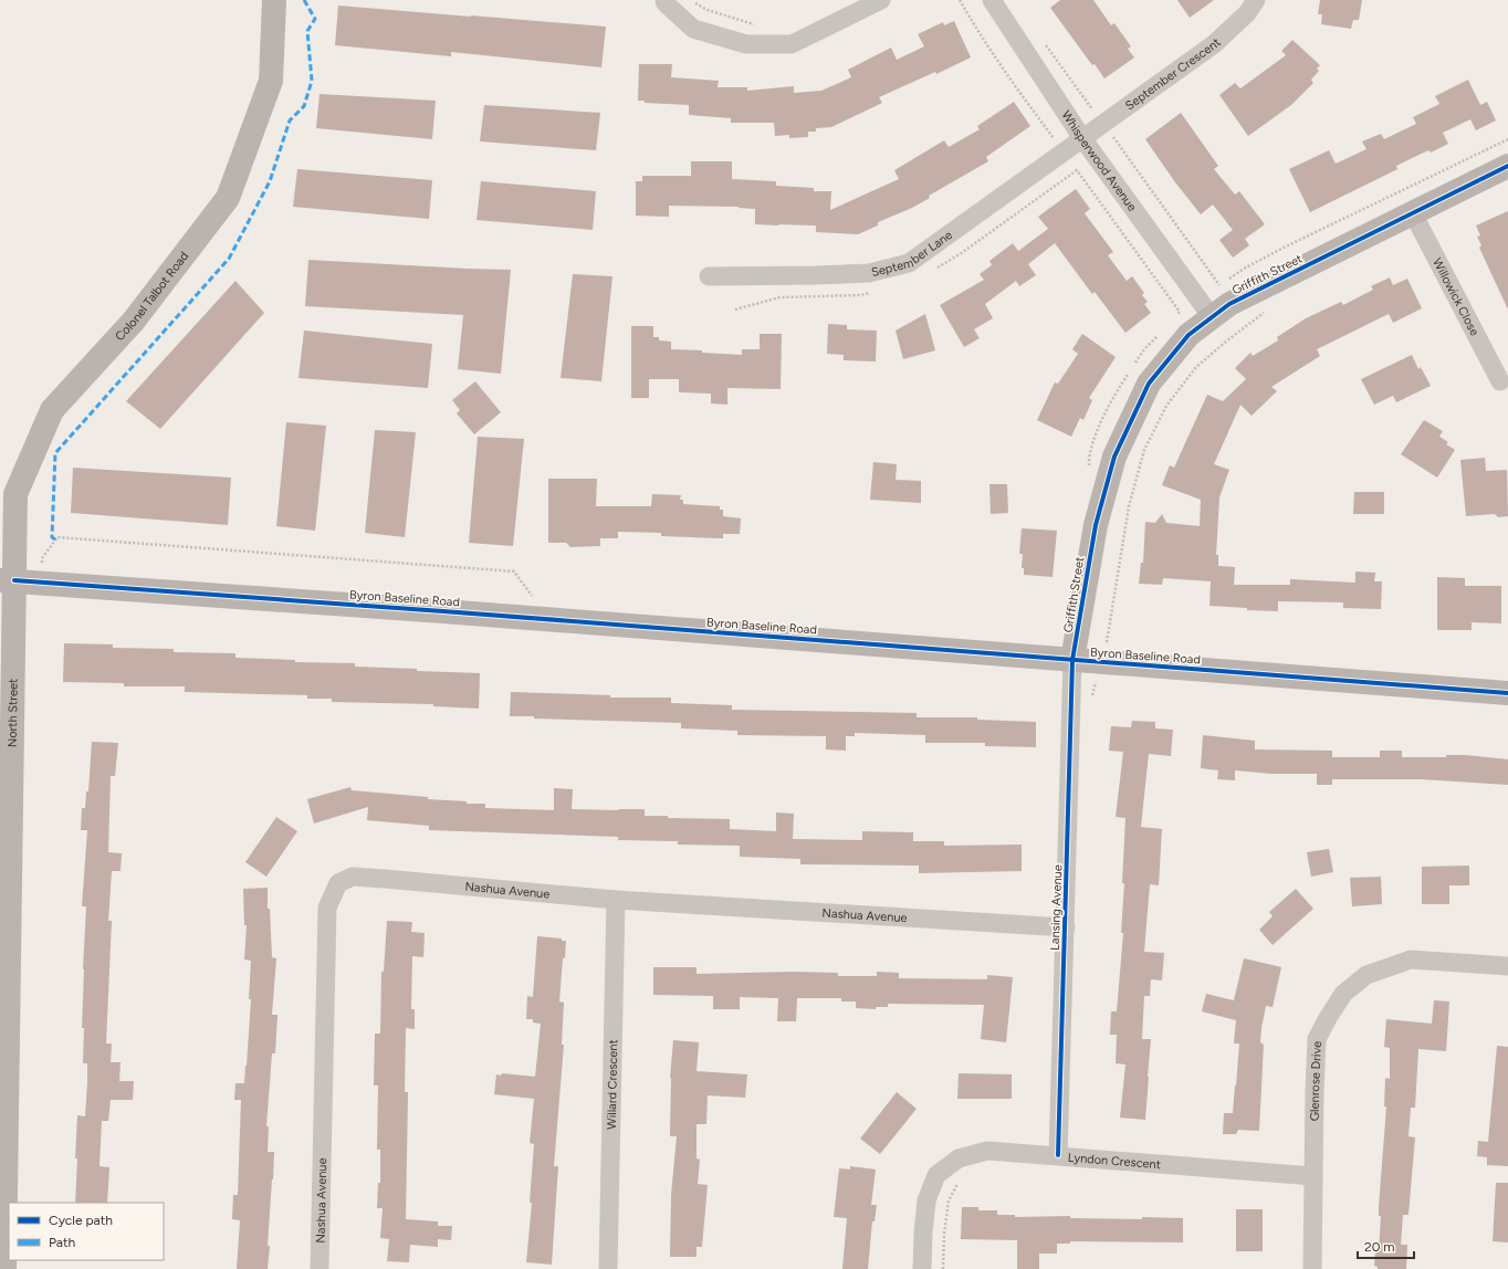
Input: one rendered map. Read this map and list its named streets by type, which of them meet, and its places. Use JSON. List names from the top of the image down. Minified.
{"streets":{"main road":["Griffith Street","Colonel Talbot Road","Byron Baseline Road","North Street"],"street":["September Crescent","Whisperwood Avenue","September Lane","Willowick Close","Nashua Avenue","Lansing Avenue","Glenrose Drive","Willard Crescent","Lyndon Crescent"]},"crossings":[["September Crescent","Whisperwood Avenue"],["September Crescent","September Lane"],["Whisperwood Avenue","September Lane"],["Whisperwood Avenue","Griffith Street"],["Griffith Street","Willowick Close"],["Griffith Street","Byron Baseline Road"],["Griffith Street","Lansing Avenue"],["Colonel Talbot Road","Byron Baseline Road"],["Colonel Talbot Road","North Street"],["Byron Baseline Road","North Street"],["Byron Baseline Road","Lansing Avenue"],["Nashua Avenue","Lansing Avenue"],["Nashua Avenue","Willard Crescent"],["Lansing Avenue","Lyndon Crescent"],["Glenrose Drive","Lyndon Crescent"]],"legend":["Cycle path","Path"],"scale_bar":"20 m"}
